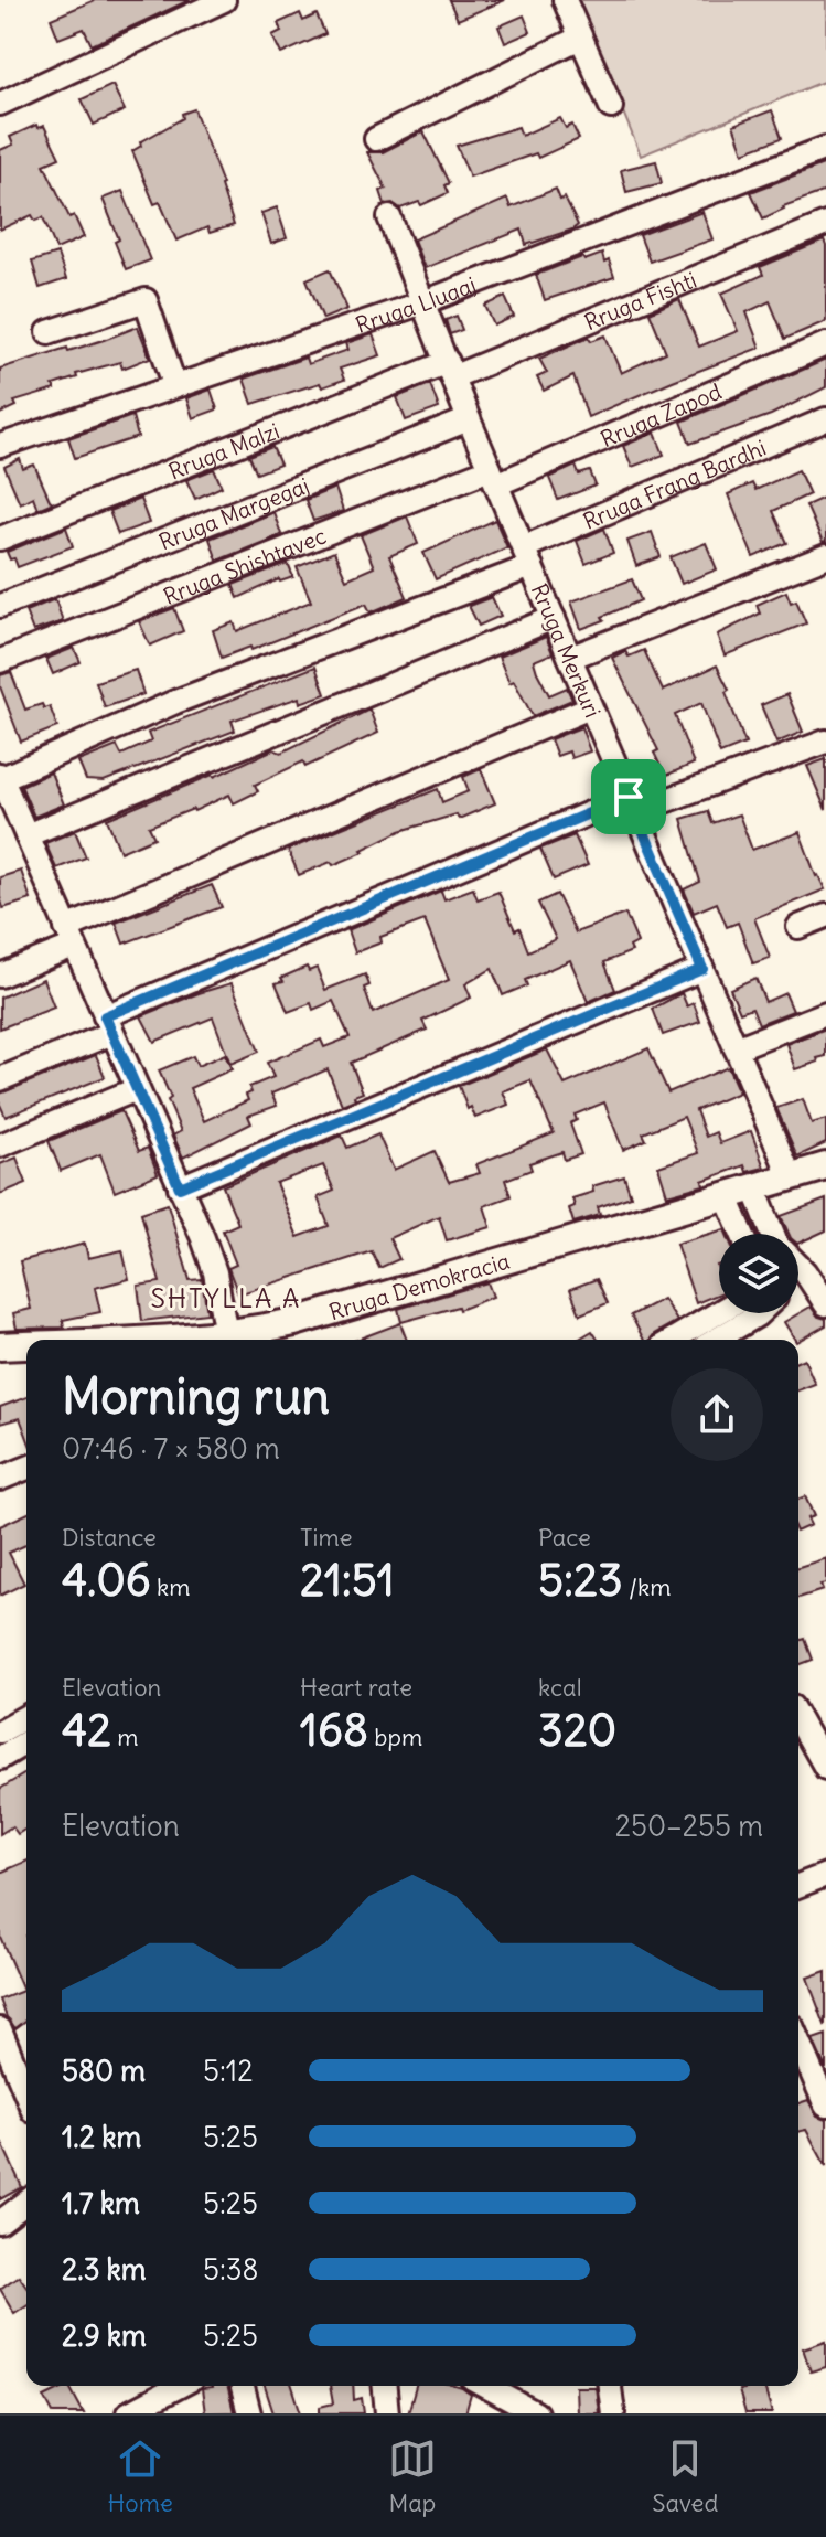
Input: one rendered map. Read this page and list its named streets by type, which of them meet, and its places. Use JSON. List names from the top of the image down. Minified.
{"streets":{"main road":["Rruga Demokracia"],"street":["Rruga Fishti","Rruga Llugaj","Rruga Zapod","Rruga Malzi","Rruga Frang Bardhi","Rruga Margegaj","Rruga Shishtavec","Rruga Merkuri"]},"crossings":[["Rruga Fishti","Rruga Malzi"],["Rruga Fishti","Rruga Merkuri"],["Rruga Llugaj","Rruga Merkuri"],["Rruga Zapod","Rruga Shishtavec"],["Rruga Zapod","Rruga Merkuri"],["Rruga Malzi","Rruga Merkuri"],["Rruga Frang Bardhi","Rruga Merkuri"],["Rruga Margegaj","Rruga Merkuri"],["Rruga Shishtavec","Rruga Merkuri"],["Rruga Merkuri","Rruga Demokracia"]],"districts":["SHTYLLA A"],"page":{"heading":["Morning run","07:46 · 7 × 580 m"],"stats":[["Distance","4.06 km"],["Time","21:51"],["Pace","5:23 /km"],["Elevation","42 m"],["Heart rate","168 bpm"],["kcal","320"]],"chart":["Elevation","250–255 m"],"list":[{"name":"580 m","note":"5:12"},{"name":"1.2 km","note":"5:25"},{"name":"1.7 km","note":"5:25"},{"name":"2.3 km","note":"5:38"},{"name":"2.9 km","note":"5:25"}],"tabs":["Home","Map","Saved"]}}
